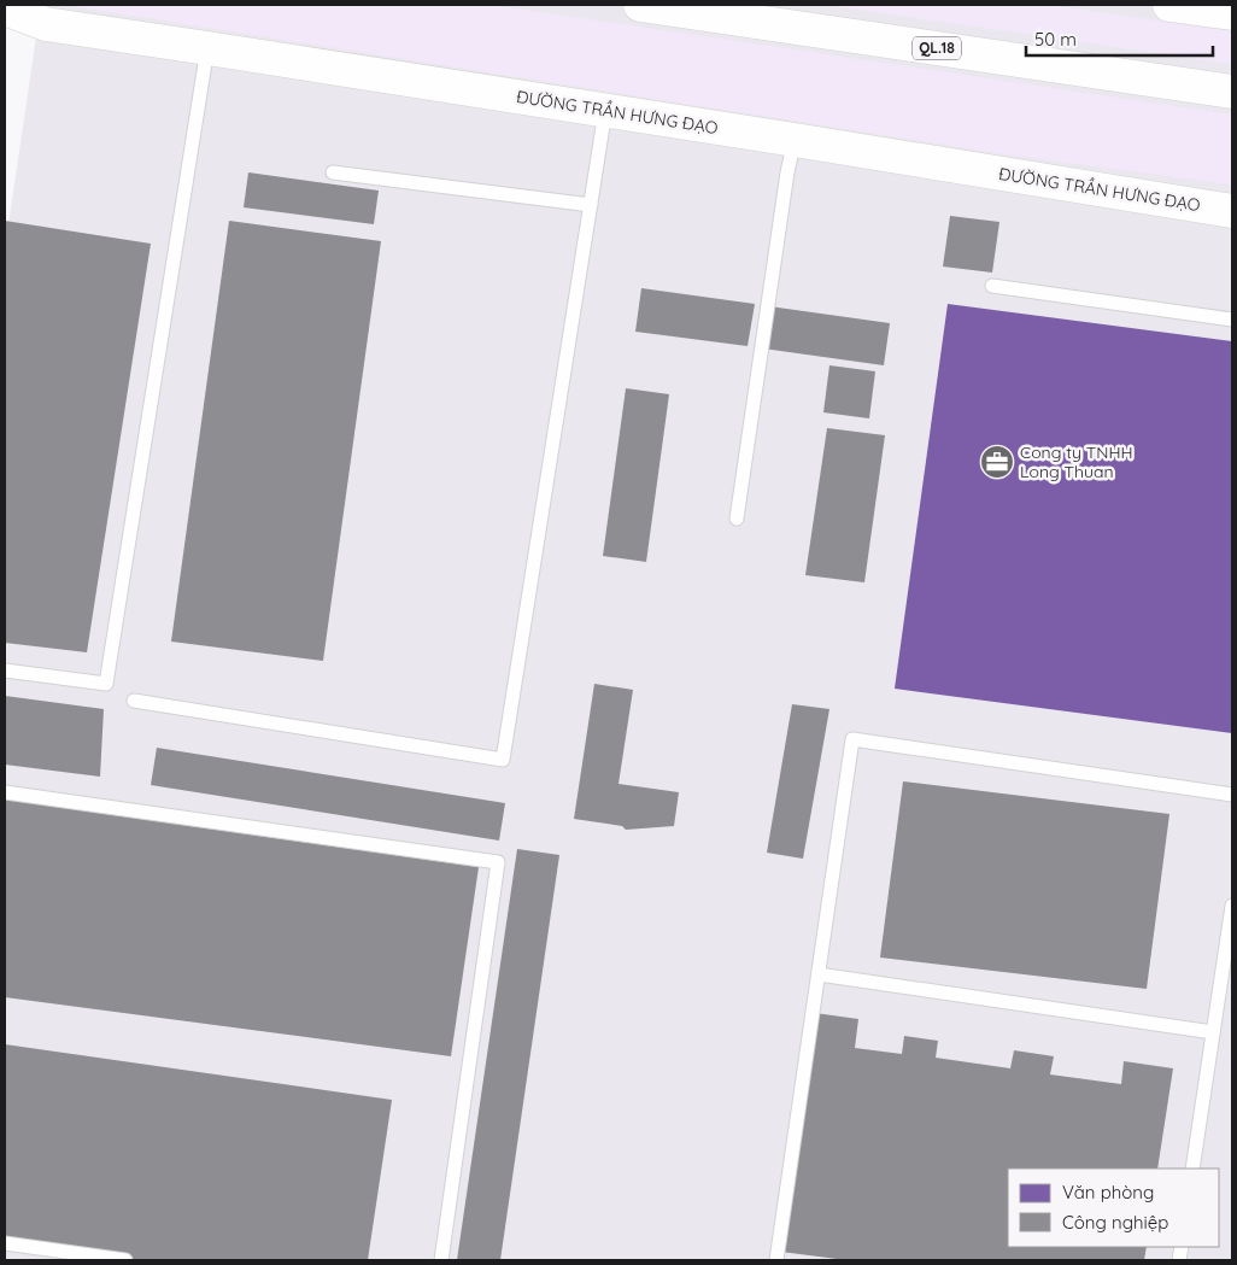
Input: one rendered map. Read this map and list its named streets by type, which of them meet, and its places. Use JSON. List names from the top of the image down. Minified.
{"streets":{"main road":["QL.18","ĐƯỜNG TRẦN HƯNG ĐẠO"]},"places":{"office":["Cong ty TNHH Long Thuan"]},"legend":["Văn phòng","Công nghiệp"],"scale_bar":"50 m"}
